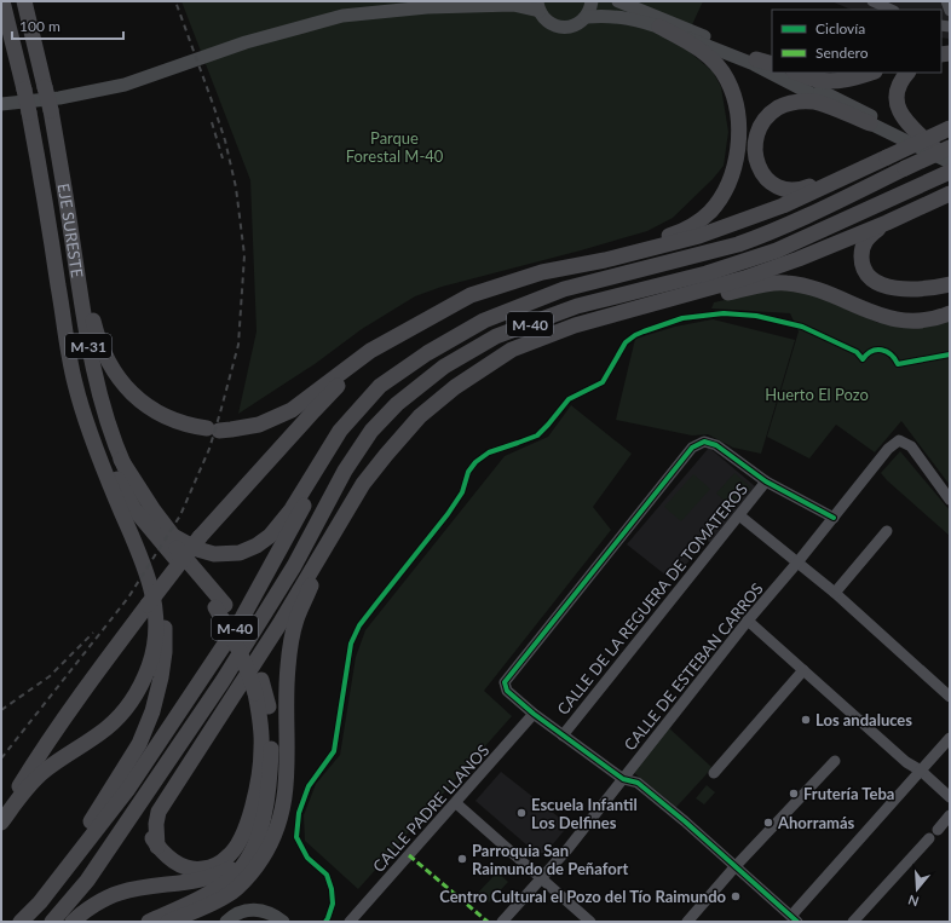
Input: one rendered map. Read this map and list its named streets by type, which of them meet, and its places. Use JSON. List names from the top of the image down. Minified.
{"streets":{"highway":["EJE SURESTE","M-40","M-31"],"street":["CALLE DE LA REGUERA DE TOMATEROS","CALLE DE ESTEBAN CARROS","CALLE PADRE LLANOS"]},"crossings":[["EJE SURESTE","M-31"],["CALLE DE LA REGUERA DE TOMATEROS","CALLE DE ESTEBAN CARROS"],["CALLE DE LA REGUERA DE TOMATEROS","CALLE PADRE LLANOS"]],"parks":["Parque Forestal M-40","Huerto El Pozo"],"places":["Los andaluces","Frutería Teba","Escuela Infantil Los Delfines","Ahorramás","Parroquia San Raimundo de Peñafort","Centro Cultural el Pozo del Tío Raimundo"],"legend":["Ciclovía","Sendero"],"scale_bar":"100 m","north":"bottom"}
